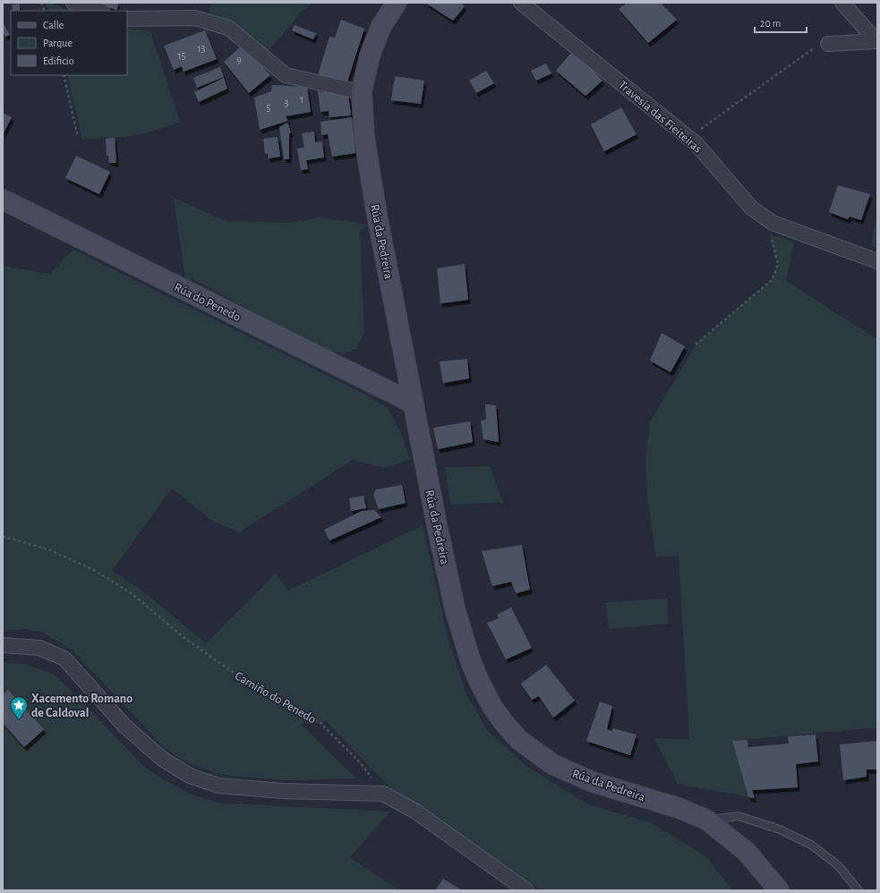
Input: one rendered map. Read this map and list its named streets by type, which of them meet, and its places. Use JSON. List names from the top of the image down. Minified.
{"streets":{"street":["Travesía das Fieiteiras","Rúa da Pedreira","Rúa do Penedo"],"path":["Camiño do Penedo"]},"crossings":[["Rúa da Pedreira","Rúa do Penedo"]],"places":{"place":["Xacemento Romano de Caldoval"]},"house_numbers":["13","15","9","1","3","5"],"legend":["Calle","Parque","Edificio"],"scale_bar":"20 m"}
